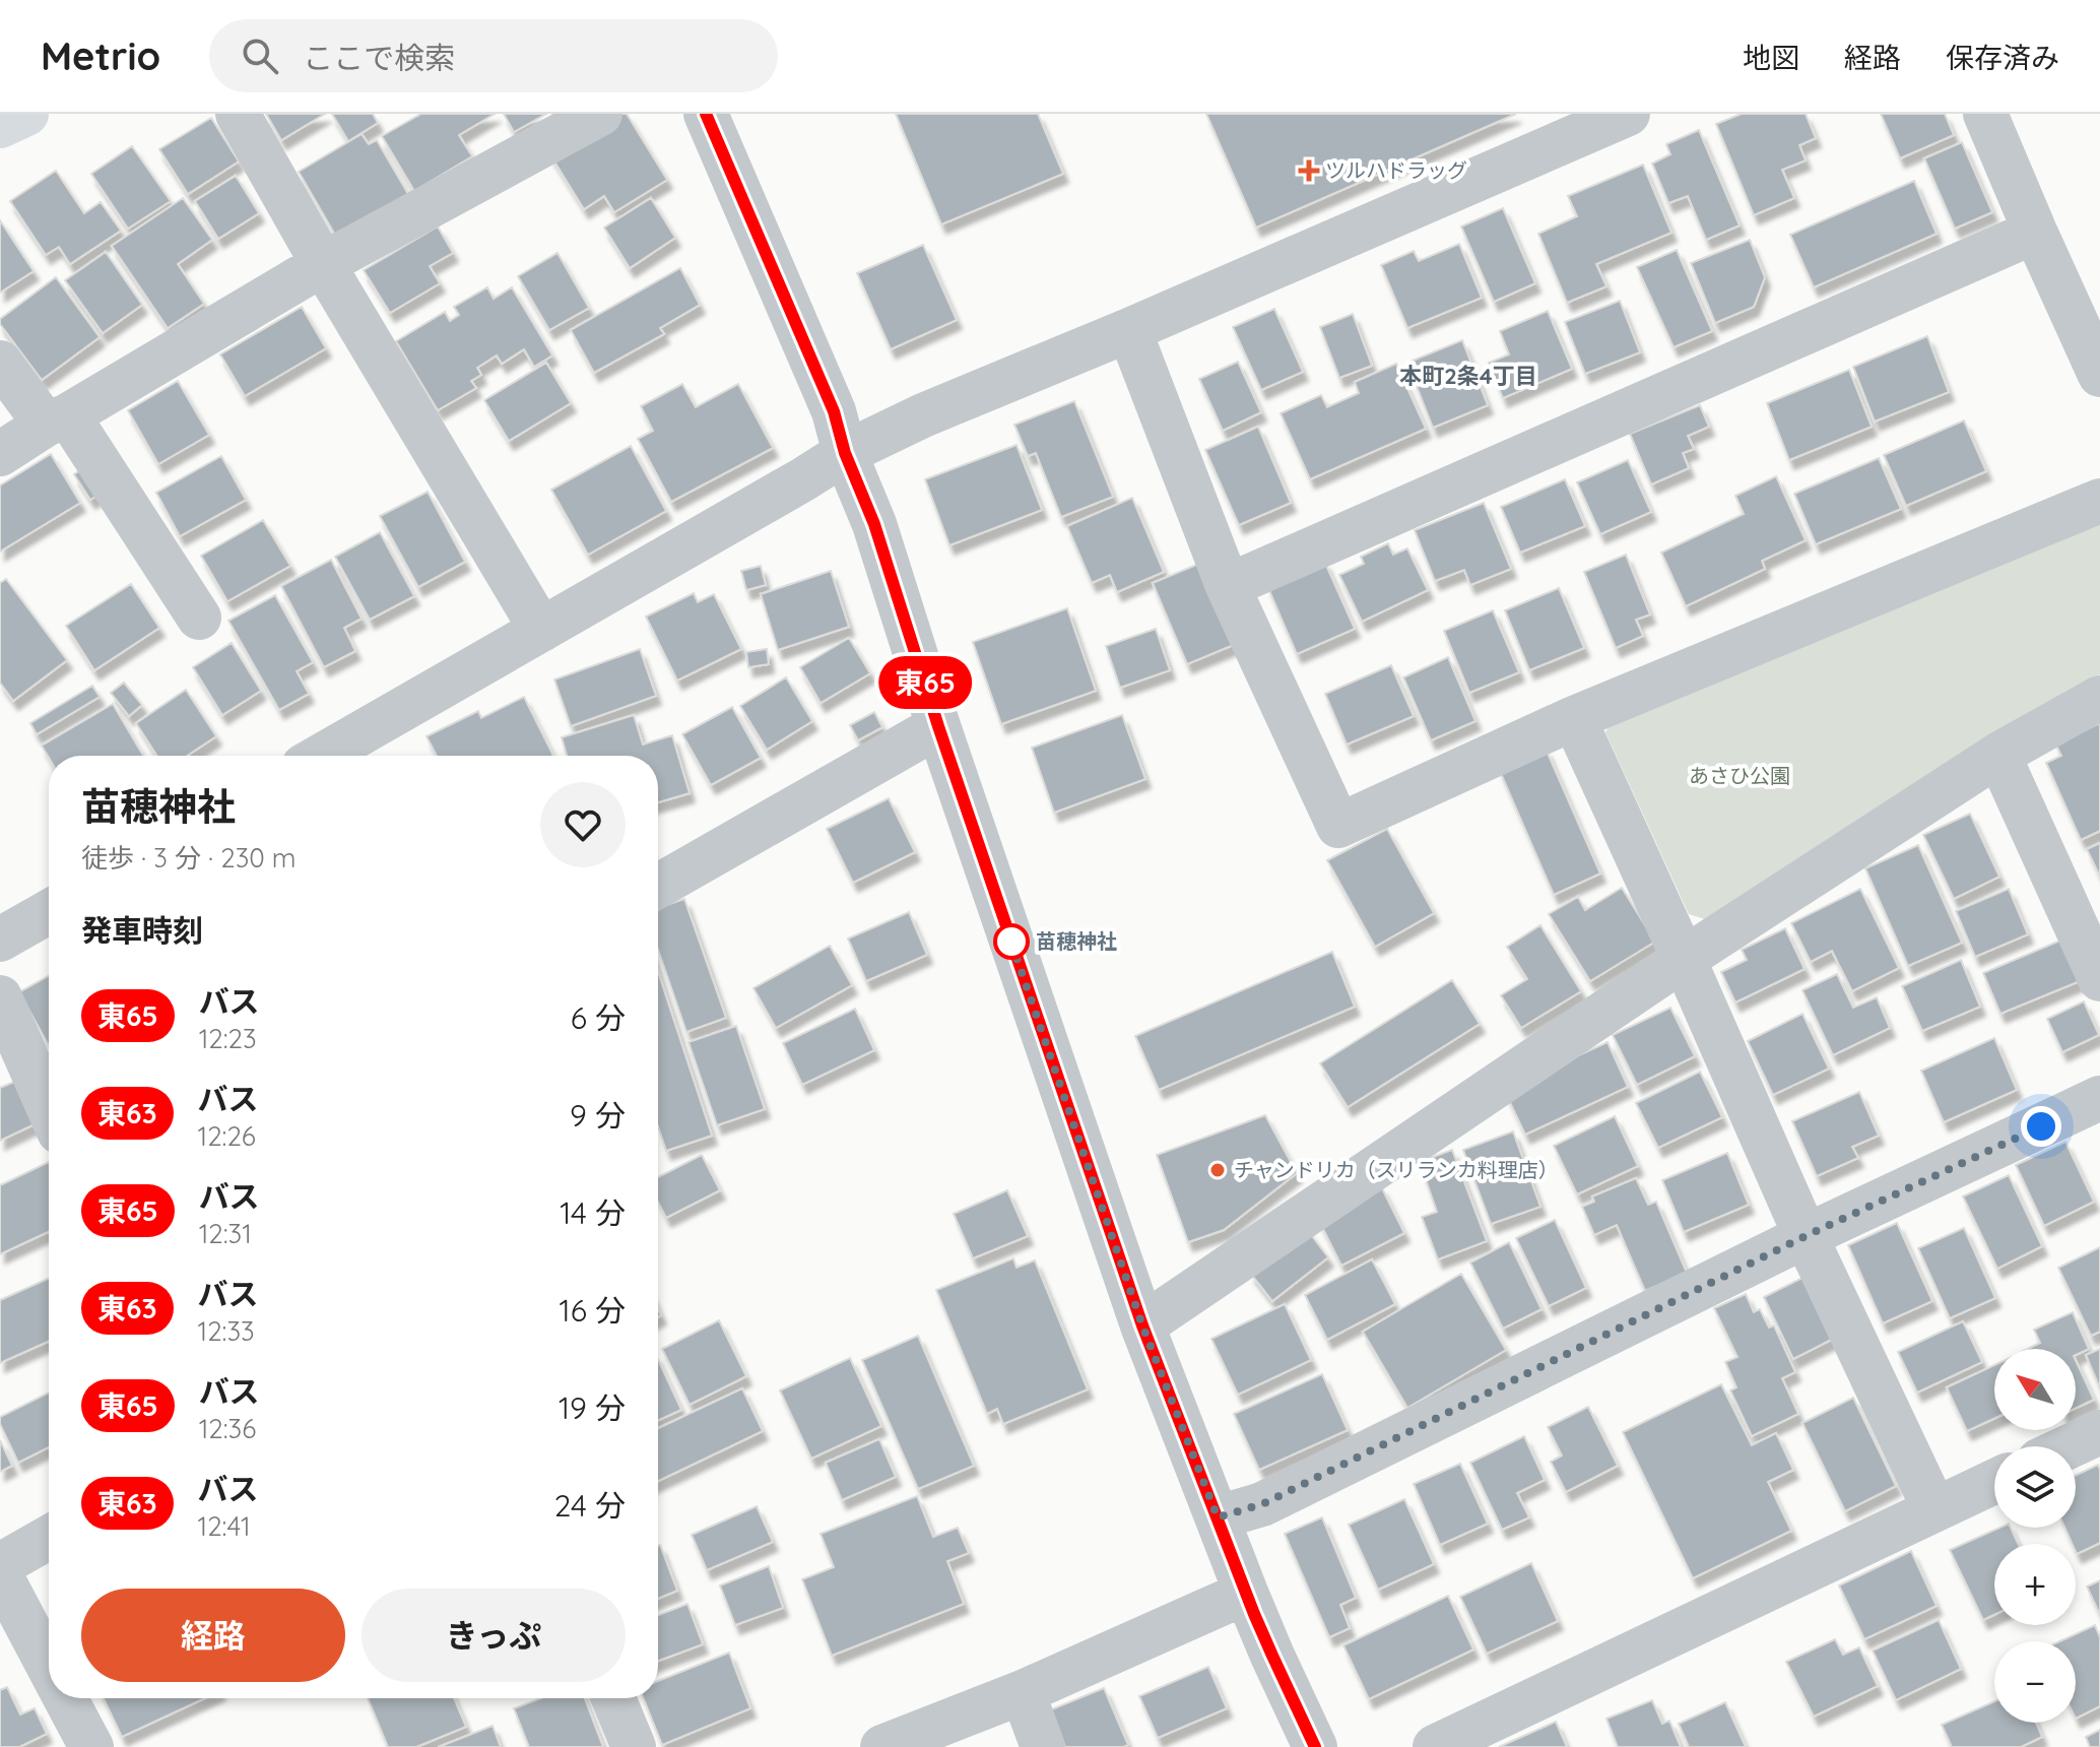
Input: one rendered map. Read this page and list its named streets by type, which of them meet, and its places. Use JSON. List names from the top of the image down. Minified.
{"districts":["本町2条4丁目"],"parks":["あさひ公園"],"places":{"health":["ツルハドラッグ"],"other":["苗穂神社","チャンドリカ（スリランカ料理店）"]},"lines":["bus line 東65"],"north":"top left","page":{"header":"Metrio","search":"ここで検索","nav":["地図","経路","保存済み"],"on_map":"東65","heading":[["苗穂神社","徒歩 · 3 分 · 230 m"],"発車時刻"],"list":[{"mark":"東65","name":"バス","note":"12:23","value":"6 分"},{"mark":"東63","name":"バス","note":"12:26","value":"9 分"},{"mark":"東65","name":"バス","note":"12:31","value":"14 分"},{"mark":"東63","name":"バス","note":"12:33","value":"16 分"},{"mark":"東65","name":"バス","note":"12:36","value":"19 分"},{"mark":"東63","name":"バス","note":"12:41","value":"24 分"}],"map_buttons":["+","−"],"buttons":["経路","きっぷ"]}}
